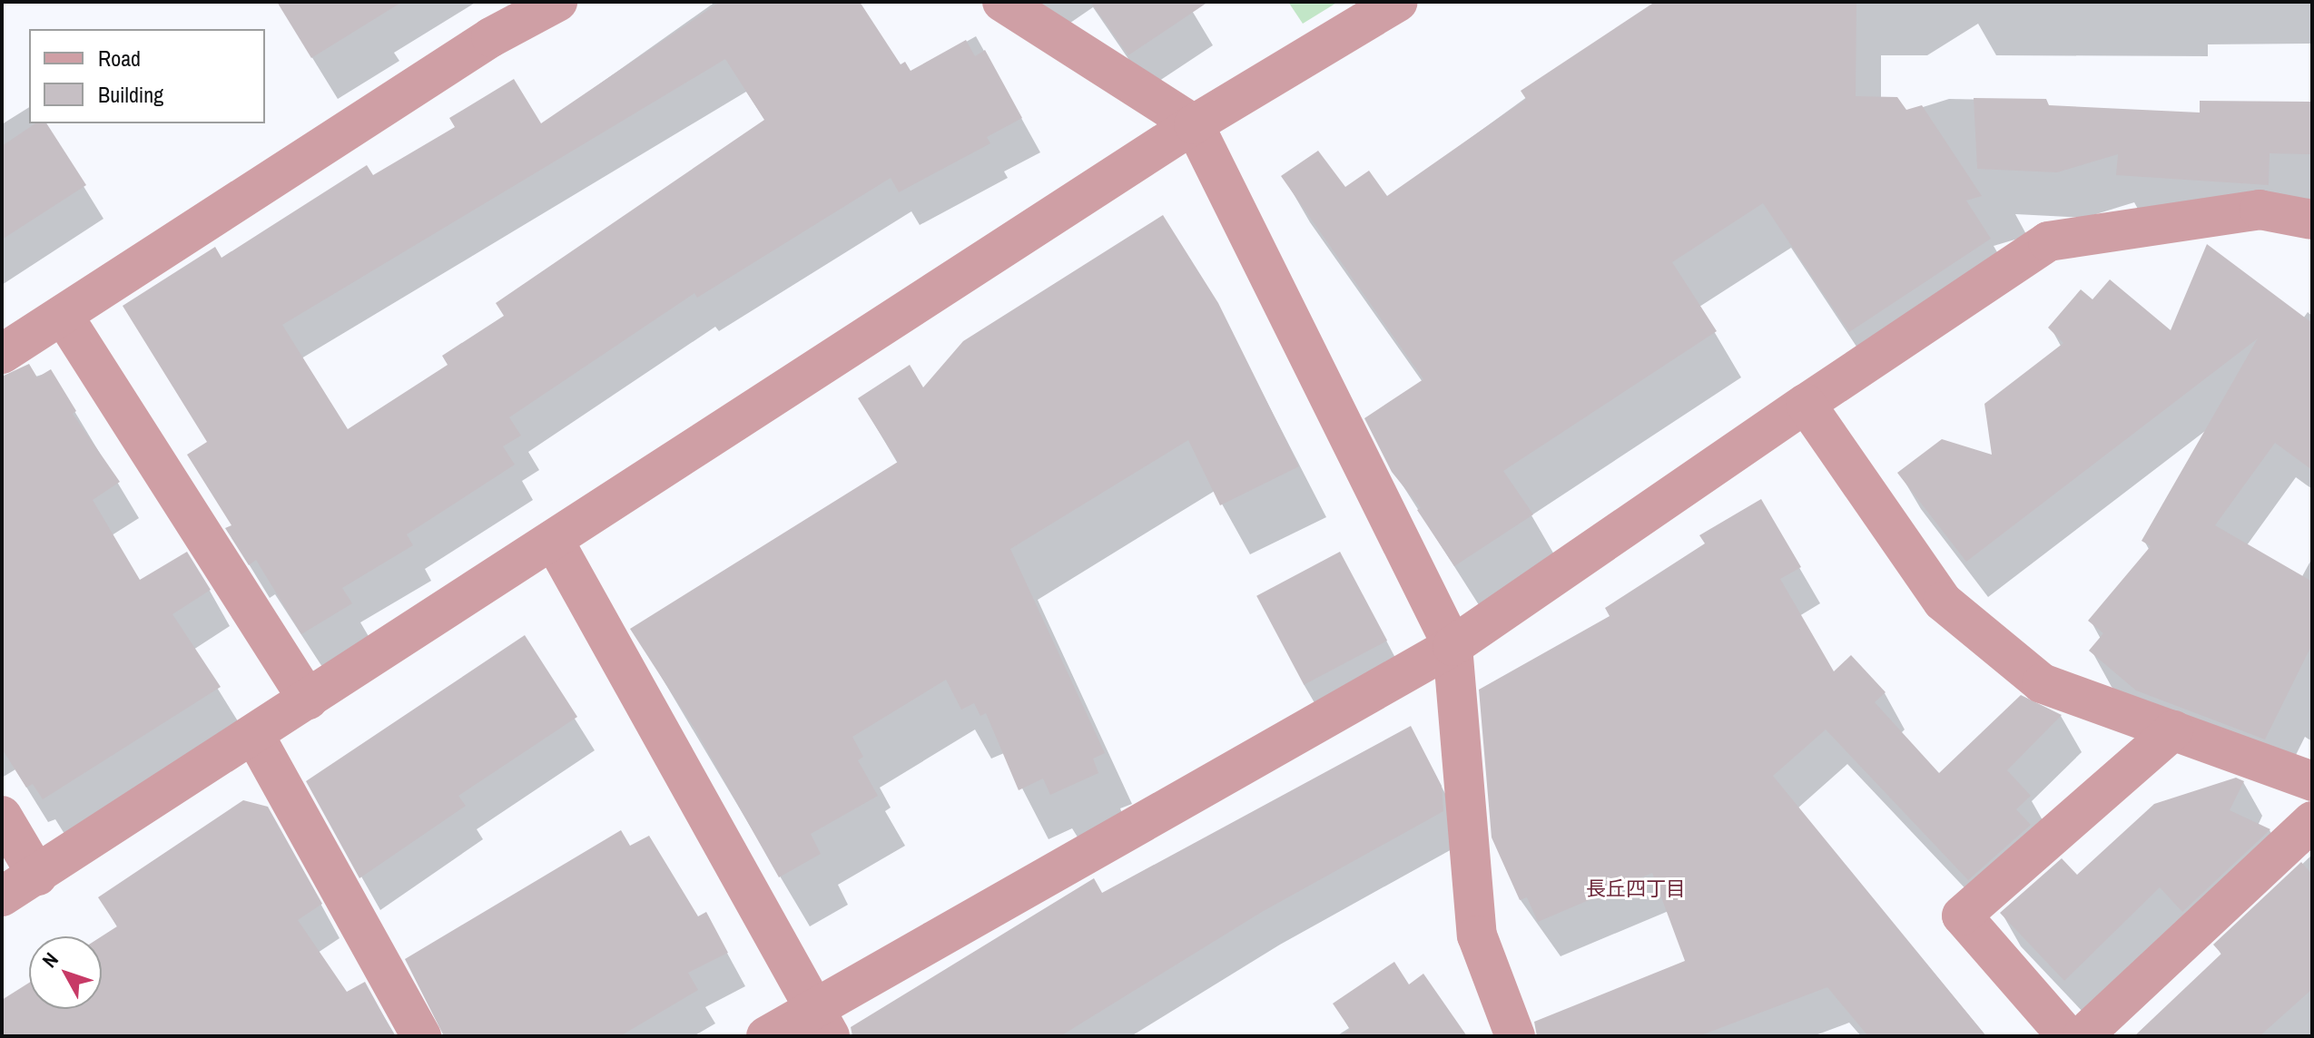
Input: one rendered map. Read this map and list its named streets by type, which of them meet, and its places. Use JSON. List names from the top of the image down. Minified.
{"districts":["長丘四丁目"],"legend":["Road","Building"],"north":"top left"}
